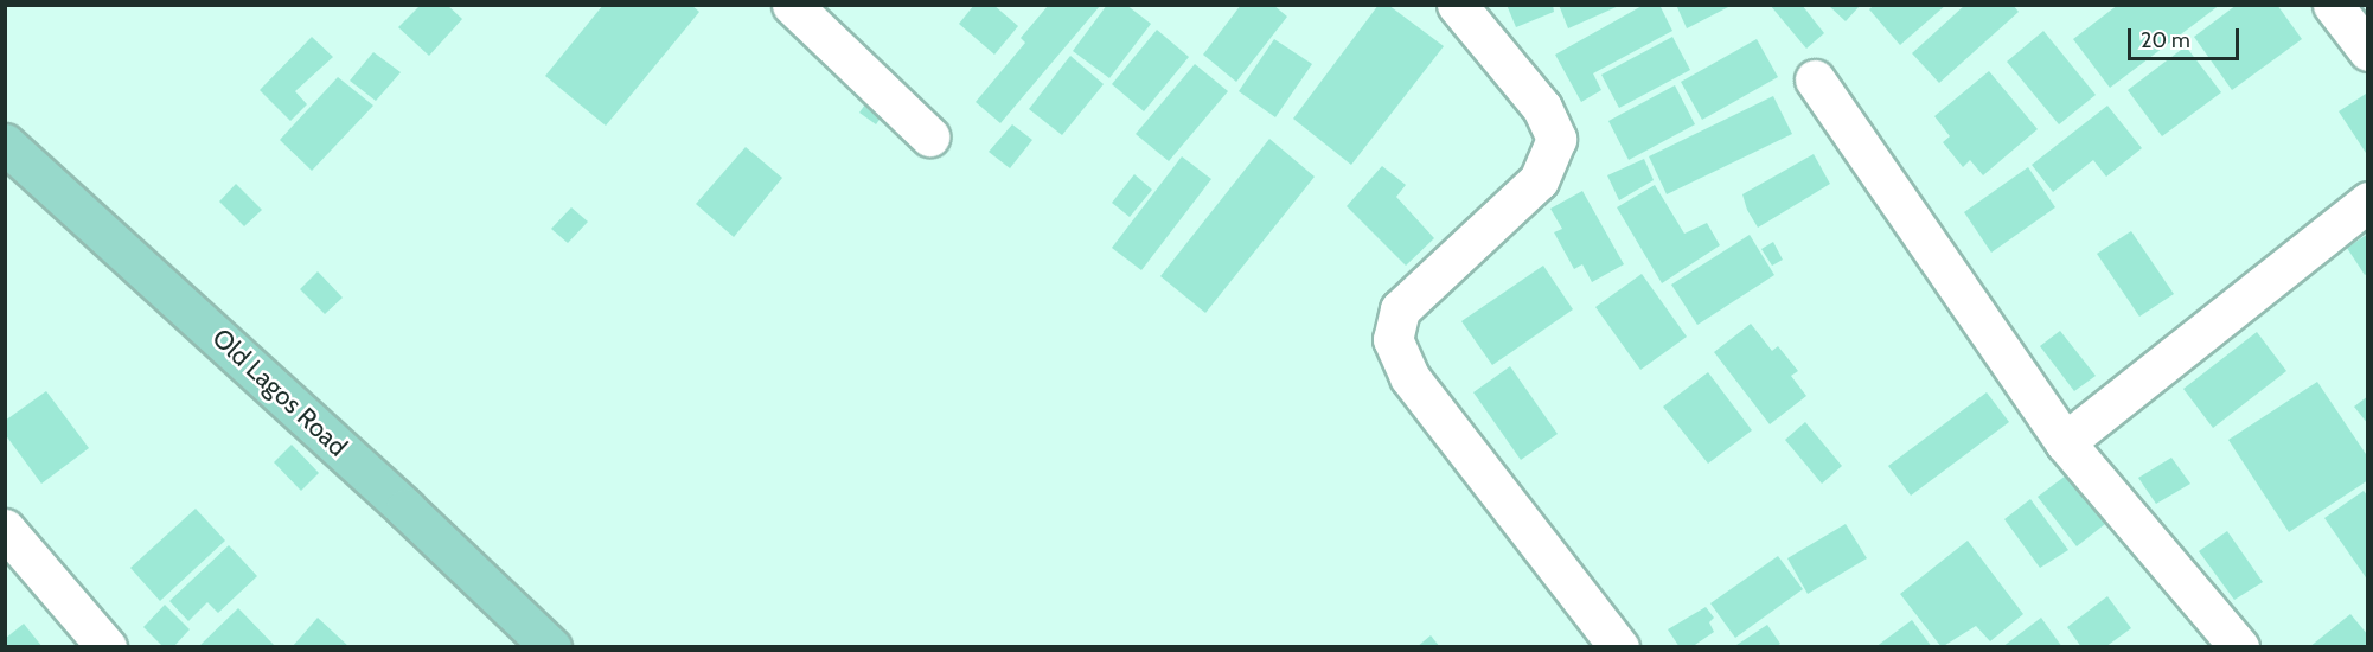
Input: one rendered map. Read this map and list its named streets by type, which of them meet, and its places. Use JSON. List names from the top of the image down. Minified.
{"streets":{"main road":["Old Lagos Road"]},"scale_bar":"20 m"}
